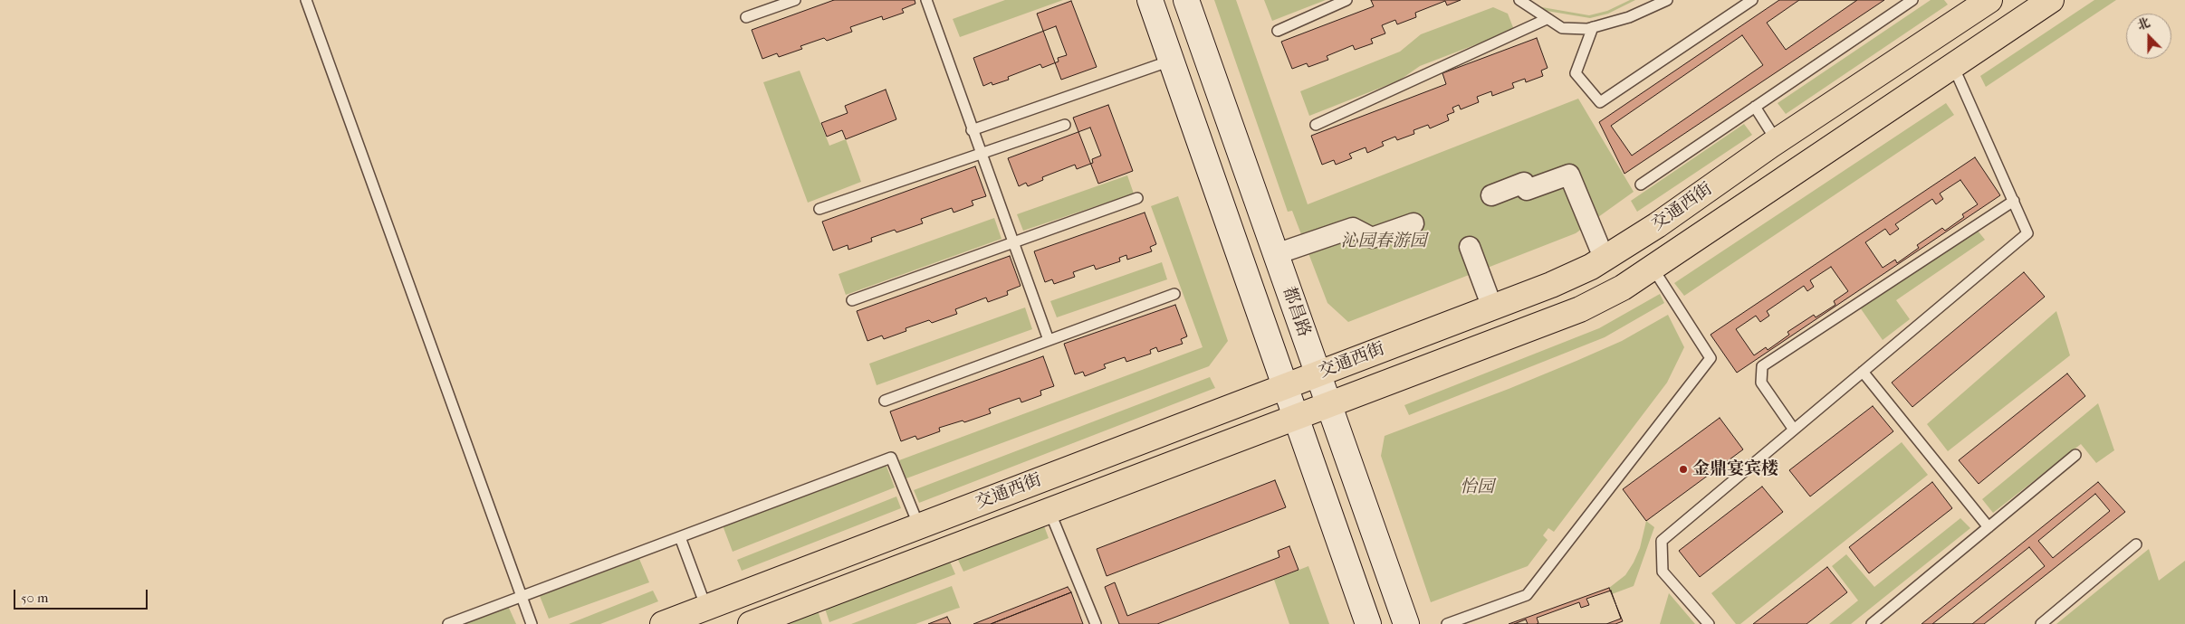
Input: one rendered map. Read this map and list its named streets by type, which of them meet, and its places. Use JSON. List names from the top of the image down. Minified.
{"streets":{"main road":["交通西街","都昌路"]},"crossings":[["交通西街","都昌路"]],"parks":["沁园春游园","怡园"],"places":["金鼎宴宾楼"],"scale_bar":"50 m","north":"top"}
